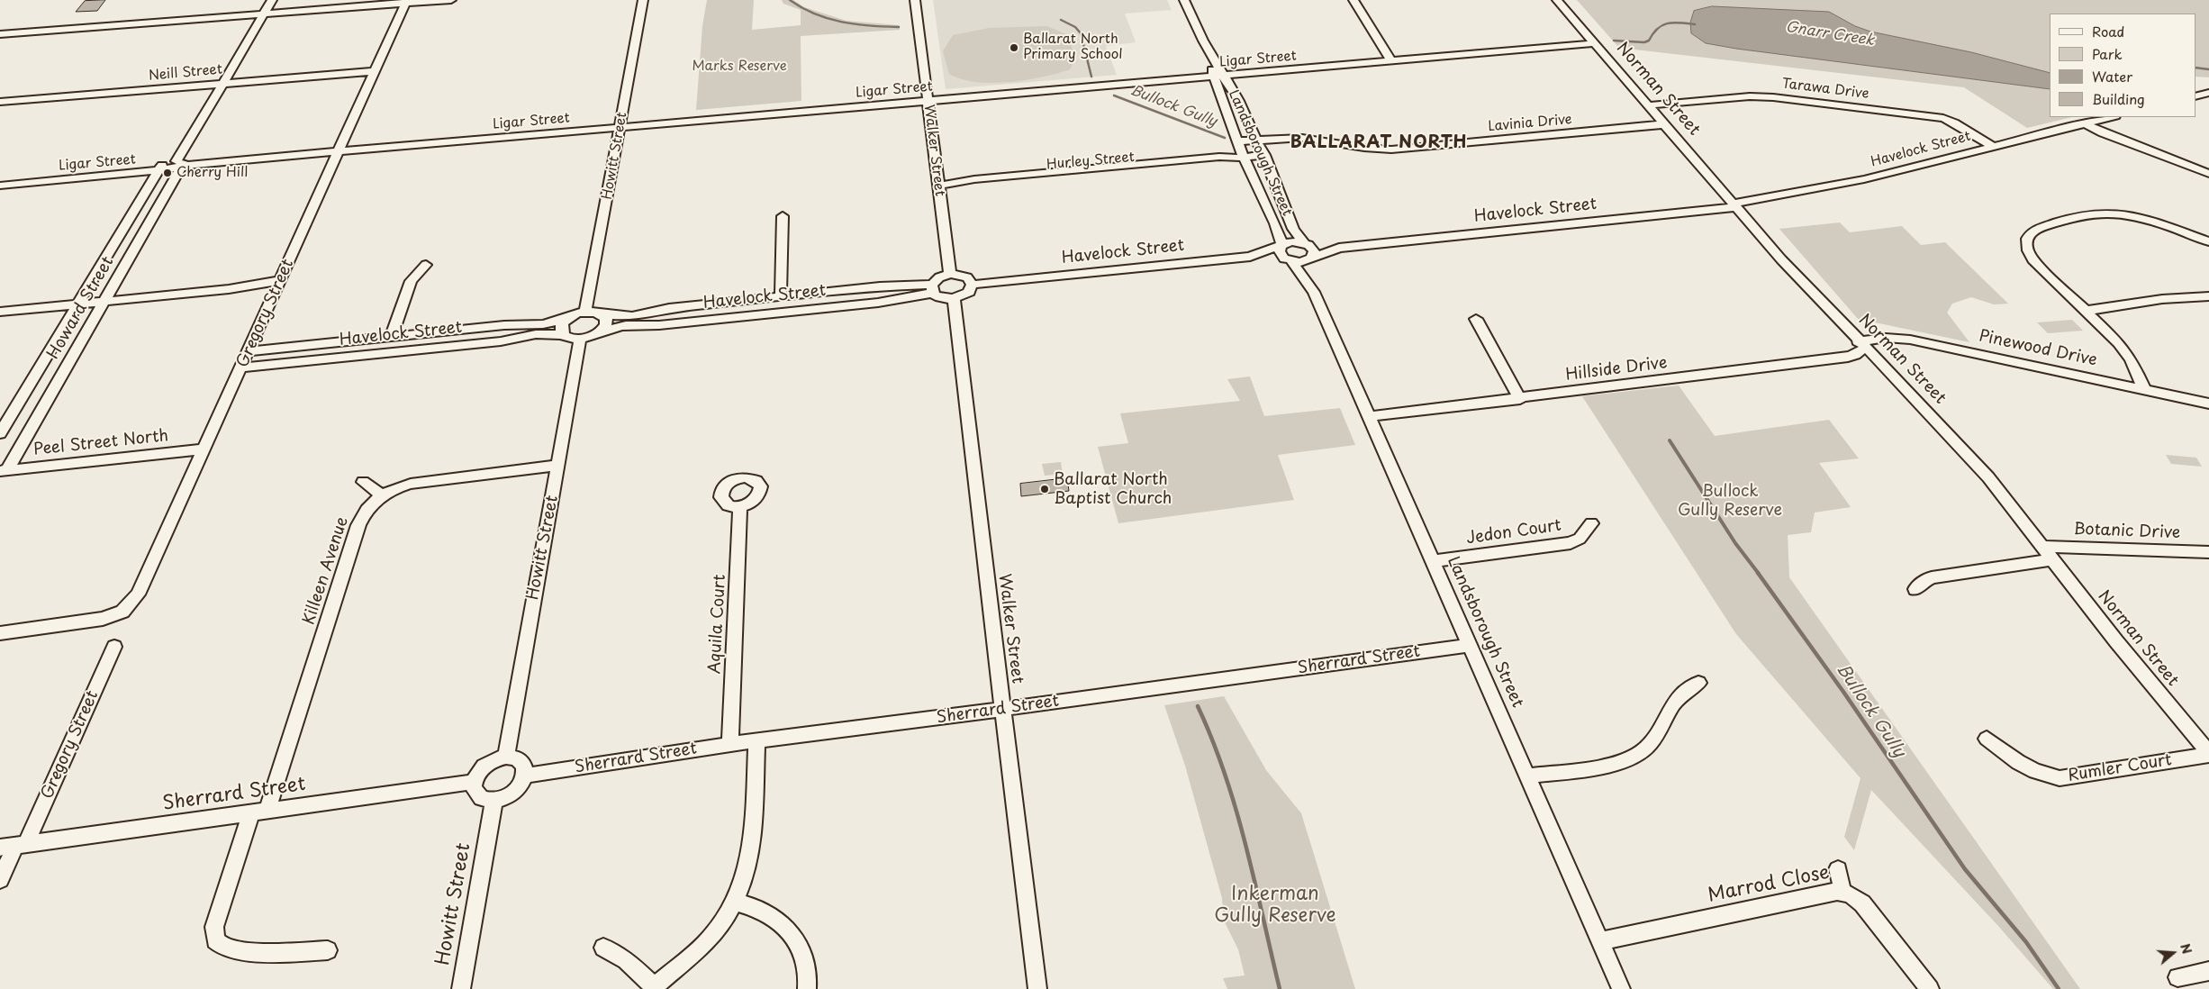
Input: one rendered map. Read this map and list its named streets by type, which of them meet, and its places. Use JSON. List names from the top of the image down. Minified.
{"streets":{"street":["Ligar Street","Neill Street","Norman Street","Tarawa Drive","Lavinia Drive","Havelock Street","Walker Street","Landsborough Street","Howitt Street","Hurley Street","Howard Street","Gregory Street","Pinewood Drive","Hillside Drive","Peel Street North","Botanic Drive","Jedon Court","Killeen Avenue","Aquila Court","Sherrard Street","Rumler Court","Marrod Close"]},"crossings":[["Ligar Street","Norman Street"],["Ligar Street","Walker Street"],["Ligar Street","Landsborough Street"],["Ligar Street","Howitt Street"],["Ligar Street","Howard Street"],["Ligar Street","Gregory Street"],["Neill Street","Howard Street"],["Neill Street","Gregory Street"],["Norman Street","Tarawa Drive"],["Norman Street","Lavinia Drive"],["Norman Street","Havelock Street"],["Norman Street","Pinewood Drive"],["Norman Street","Hillside Drive"],["Norman Street","Botanic Drive"],["Norman Street","Rumler Court"],["Tarawa Drive","Havelock Street"],["Lavinia Drive","Landsborough Street"],["Havelock Street","Walker Street"],["Havelock Street","Landsborough Street"],["Havelock Street","Howitt Street"],["Havelock Street","Gregory Street"],["Walker Street","Hurley Street"],["Walker Street","Sherrard Street"],["Landsborough Street","Hurley Street"],["Landsborough Street","Hillside Drive"],["Landsborough Street","Jedon Court"],["Landsborough Street","Sherrard Street"],["Landsborough Street","Marrod Close"],["Howitt Street","Killeen Avenue"],["Howitt Street","Sherrard Street"],["Howard Street","Peel Street North"],["Gregory Street","Peel Street North"],["Gregory Street","Sherrard Street"],["Pinewood Drive","Hillside Drive"],["Killeen Avenue","Sherrard Street"],["Aquila Court","Sherrard Street"]],"districts":["BALLARAT NORTH"],"water":["Gnarr Creek","Bullock Gully"],"parks":["Marks Reserve","Bullock Gully Reserve","Inkerman Gully Reserve"],"places":["Ballarat North Primary School","Cherry Hill","Ballarat North Baptist Church"],"legend":["Road","Park","Water","Building"],"north":"right"}
